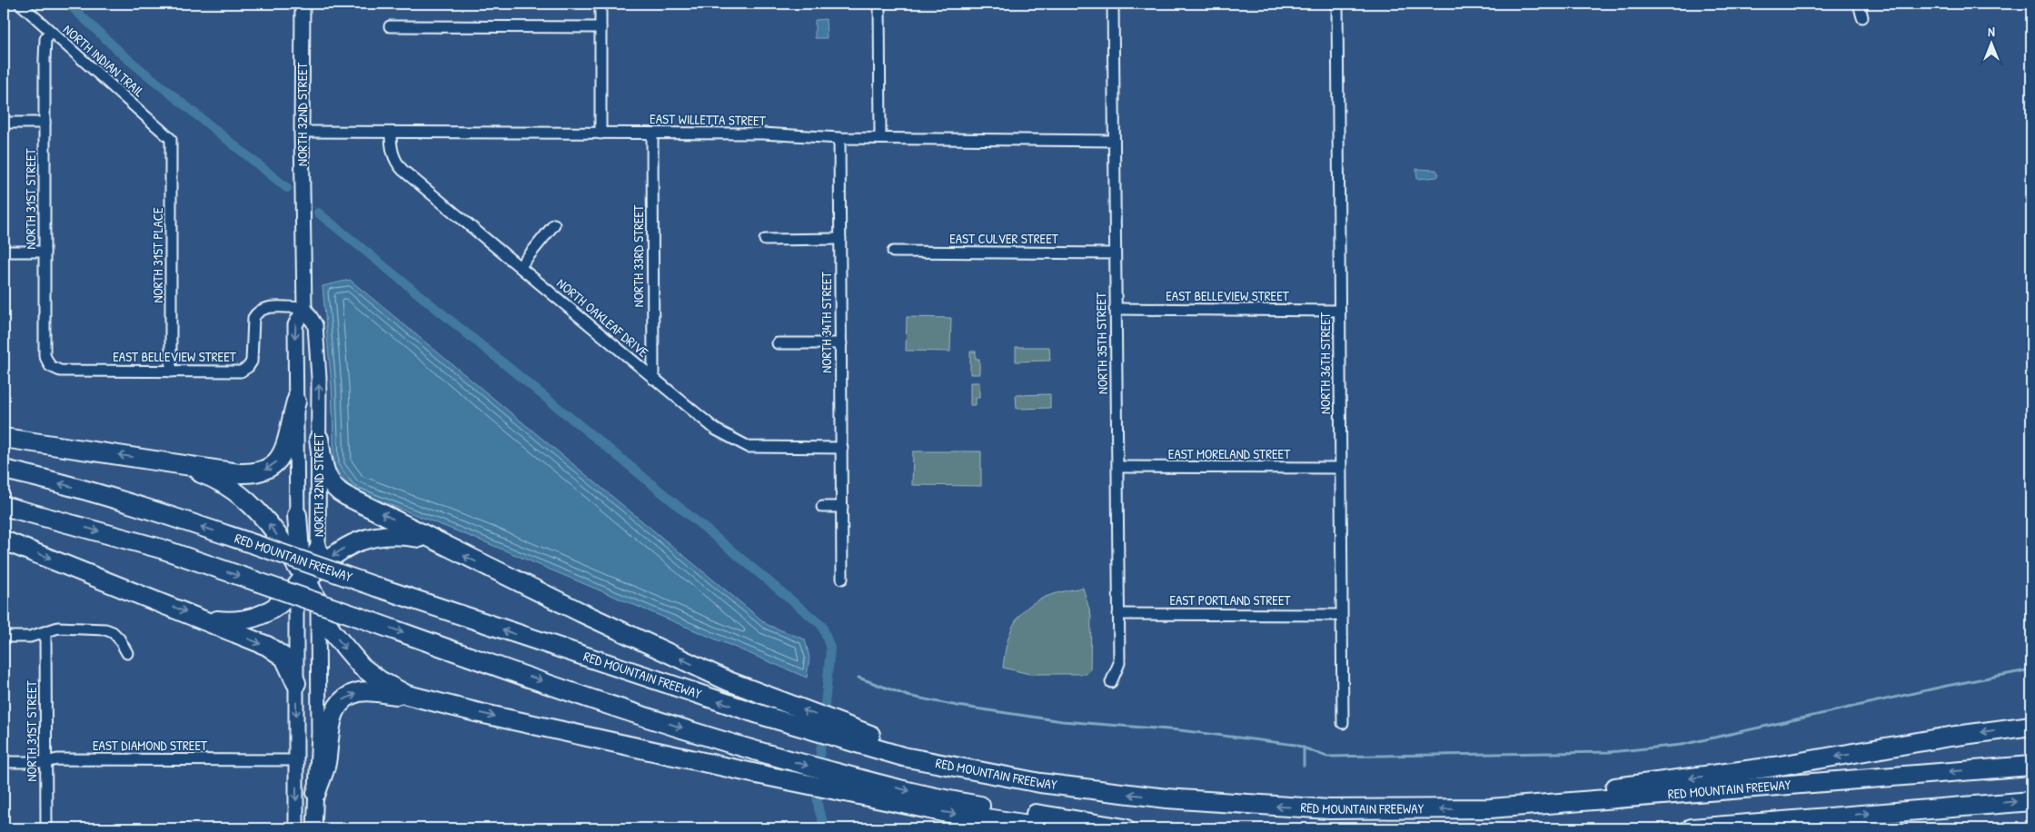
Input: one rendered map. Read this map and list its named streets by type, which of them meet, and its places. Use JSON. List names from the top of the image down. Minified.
{"streets":{"highway":["RED MOUNTAIN FREEWAY"],"main road":["NORTH 32ND STREET"],"street":["NORTH INDIAN TRAIL","EAST WILLETTA STREET","NORTH 31ST STREET","EAST CULVER STREET","NORTH 31ST PLACE","NORTH 33RD STREET","EAST BELLEVIEW STREET","NORTH OAKLEAF DRIVE","NORTH 34TH STREET","NORTH 35TH STREET","NORTH 36TH STREET","EAST MORELAND STREET","EAST PORTLAND STREET","EAST DIAMOND STREET"]},"crossings":[["NORTH INDIAN TRAIL","NORTH 31ST STREET"],["NORTH INDIAN TRAIL","NORTH 31ST PLACE"],["NORTH 32ND STREET","EAST WILLETTA STREET"],["NORTH 32ND STREET","EAST BELLEVIEW STREET"],["NORTH 32ND STREET","EAST DIAMOND STREET"],["EAST WILLETTA STREET","NORTH 33RD STREET"],["EAST WILLETTA STREET","NORTH OAKLEAF DRIVE"],["EAST WILLETTA STREET","NORTH 34TH STREET"],["EAST WILLETTA STREET","NORTH 35TH STREET"],["NORTH 31ST STREET","EAST BELLEVIEW STREET"],["NORTH 31ST STREET","EAST DIAMOND STREET"],["EAST CULVER STREET","NORTH 35TH STREET"],["NORTH 31ST PLACE","EAST BELLEVIEW STREET"],["NORTH 33RD STREET","NORTH OAKLEAF DRIVE"],["EAST BELLEVIEW STREET","NORTH 35TH STREET"],["EAST BELLEVIEW STREET","NORTH 36TH STREET"],["NORTH OAKLEAF DRIVE","NORTH 34TH STREET"],["NORTH 35TH STREET","EAST MORELAND STREET"],["NORTH 35TH STREET","EAST PORTLAND STREET"],["NORTH 36TH STREET","EAST MORELAND STREET"],["NORTH 36TH STREET","EAST PORTLAND STREET"]],"north":"top"}
